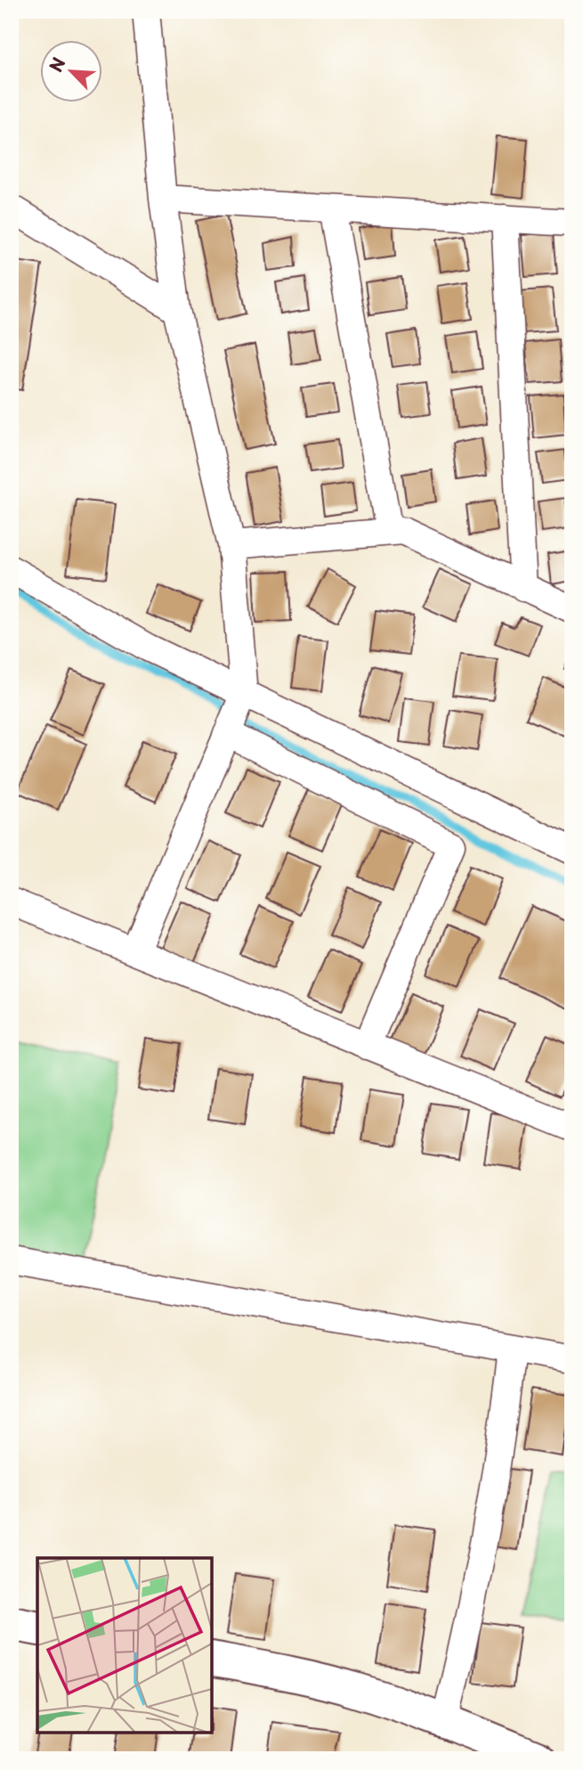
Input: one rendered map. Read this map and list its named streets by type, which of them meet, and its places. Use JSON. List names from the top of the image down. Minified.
{"north":"top left"}
